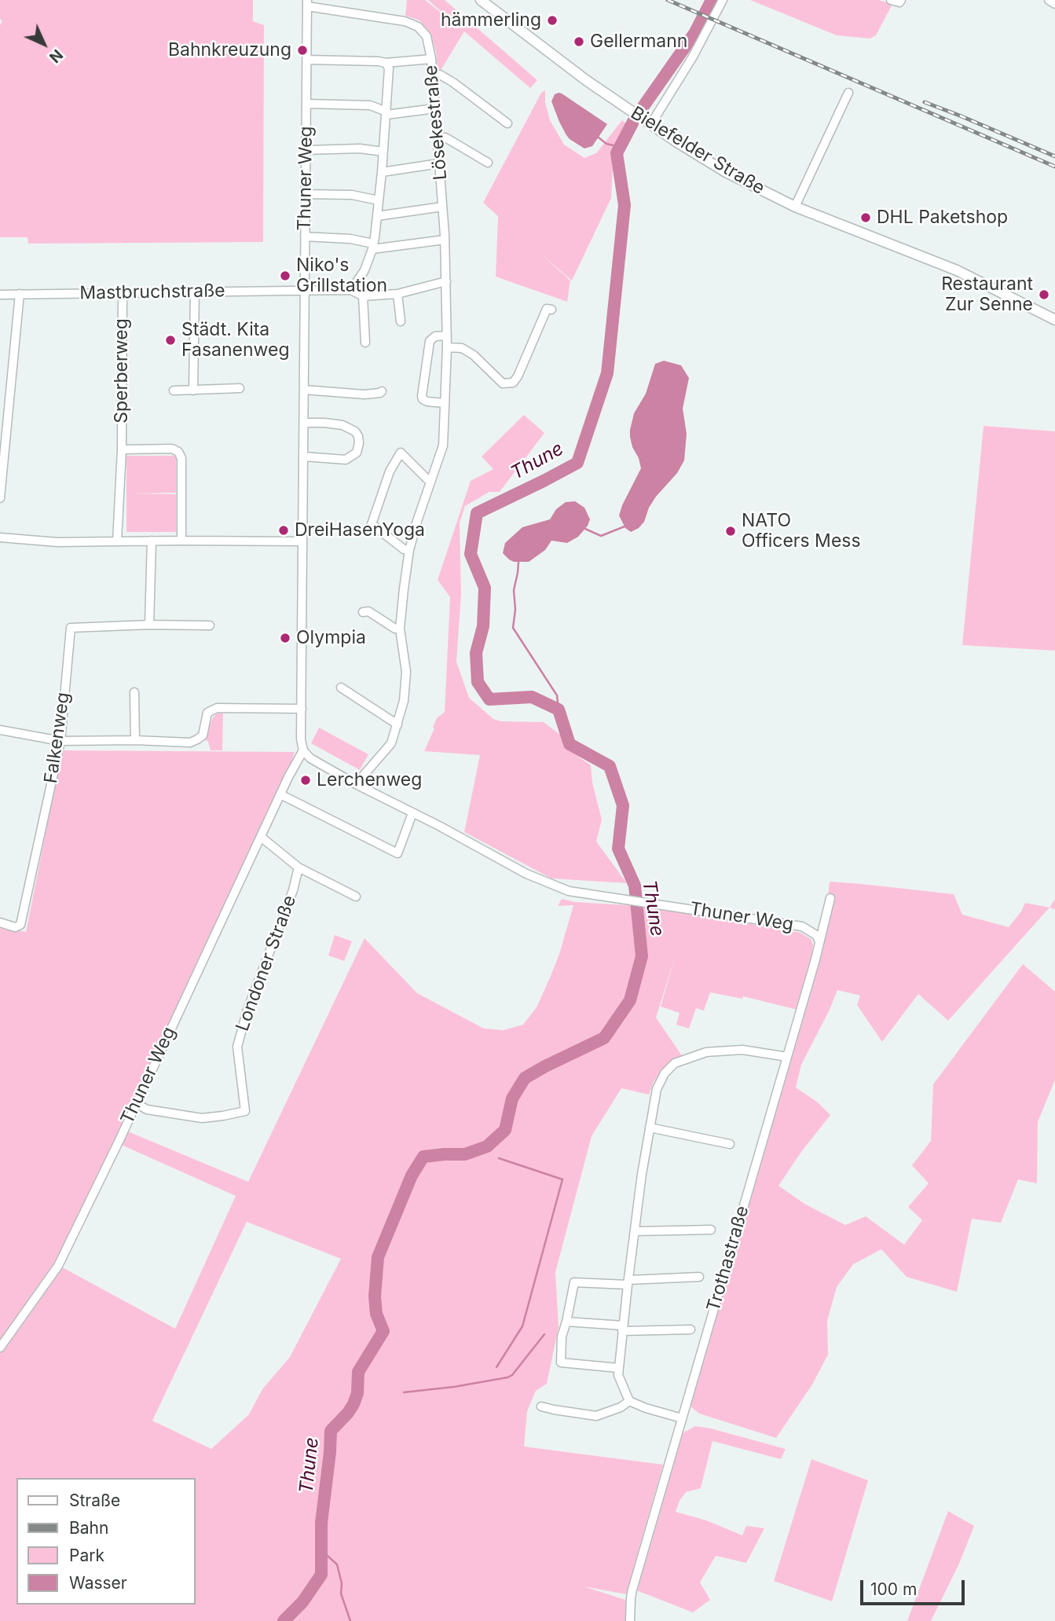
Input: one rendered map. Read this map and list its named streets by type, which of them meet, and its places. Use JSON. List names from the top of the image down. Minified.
{"streets":{"main road":["Bielefelder Straße"],"street":["Lösekestraße","Thuner Weg","Mastbruchstraße","Sperberweg","Falkenweg","Londoner Straße","Trothastraße"]},"crossings":[["Lösekestraße","Thuner Weg"],["Thuner Weg","Mastbruchstraße"],["Thuner Weg","Londoner Straße"],["Thuner Weg","Trothastraße"],["Mastbruchstraße","Sperberweg"]],"water":["Thune"],"places":["hämmerling","Gellermann","Bahnkreuzung","DHL Paketshop","Niko's Grillstation","Restaurant Zur Senne","Städt. Kita Fasanenweg","DreiHasenYoga","NATO Officers Mess","Olympia","Lerchenweg"],"legend":["Straße","Bahn","Park","Wasser"],"scale_bar":"100 m","north":"bottom right"}
